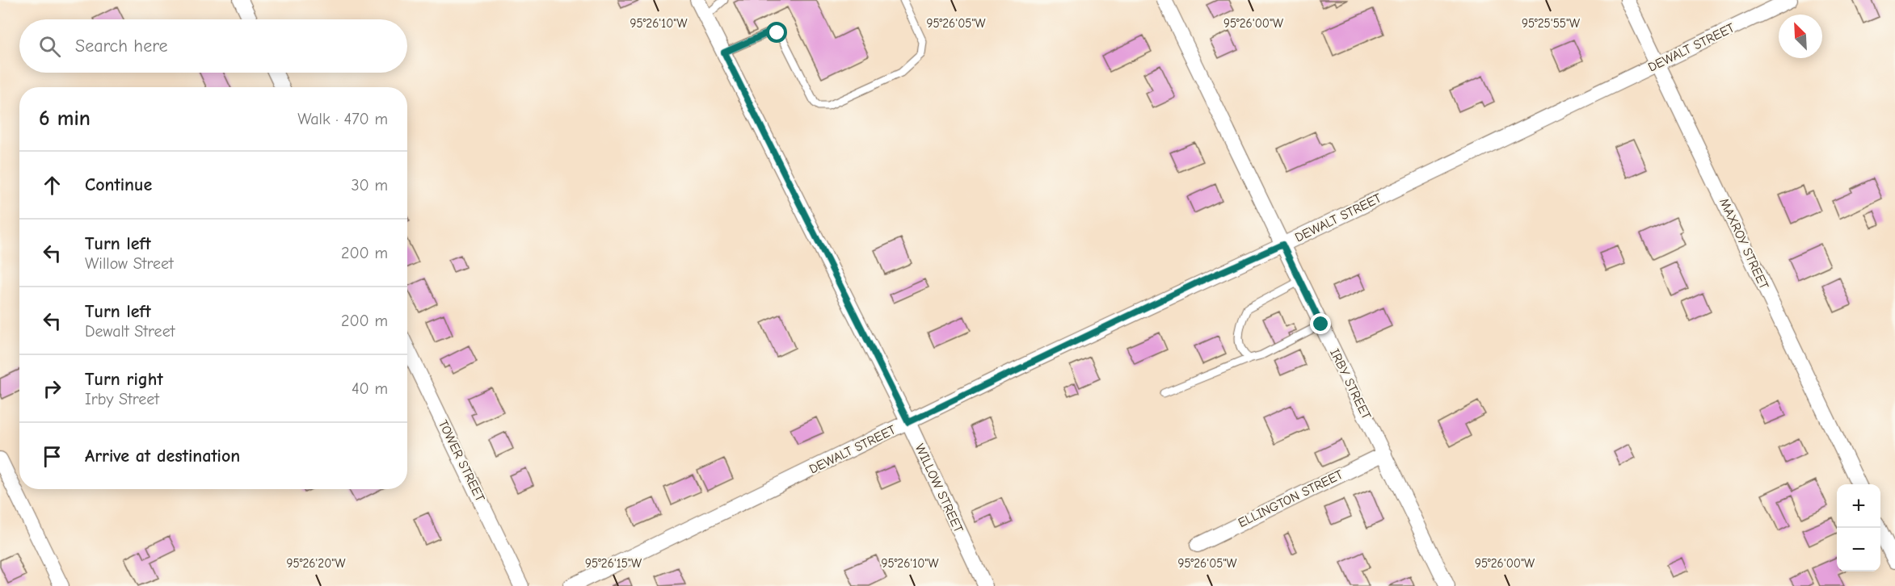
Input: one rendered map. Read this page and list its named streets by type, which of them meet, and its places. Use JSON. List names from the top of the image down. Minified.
{"streets":{"street":["DEWALT STREET","MAXROY STREET","IRBY STREET","TOWER STREET","WILLOW STREET","ELLINGTON STREET"]},"crossings":[["DEWALT STREET","MAXROY STREET"],["DEWALT STREET","IRBY STREET"],["DEWALT STREET","WILLOW STREET"],["IRBY STREET","ELLINGTON STREET"]],"north":"top left","page":{"search":"Search here","heading":["6 min","Walk · 470 m"],"list":[["Continue","30 m"],["Turn left","Willow Street","200 m"],["Turn left","Dewalt Street","200 m"],["Turn right","Irby Street","40 m"],"Arrive at destination"],"map_buttons":["+","−"]},"coordinates":["95°26'10\"W","95°26'00\"W","95°25'55\"W","95°26'05\"W","95°26'20\"W","95°26'15\"W"]}
